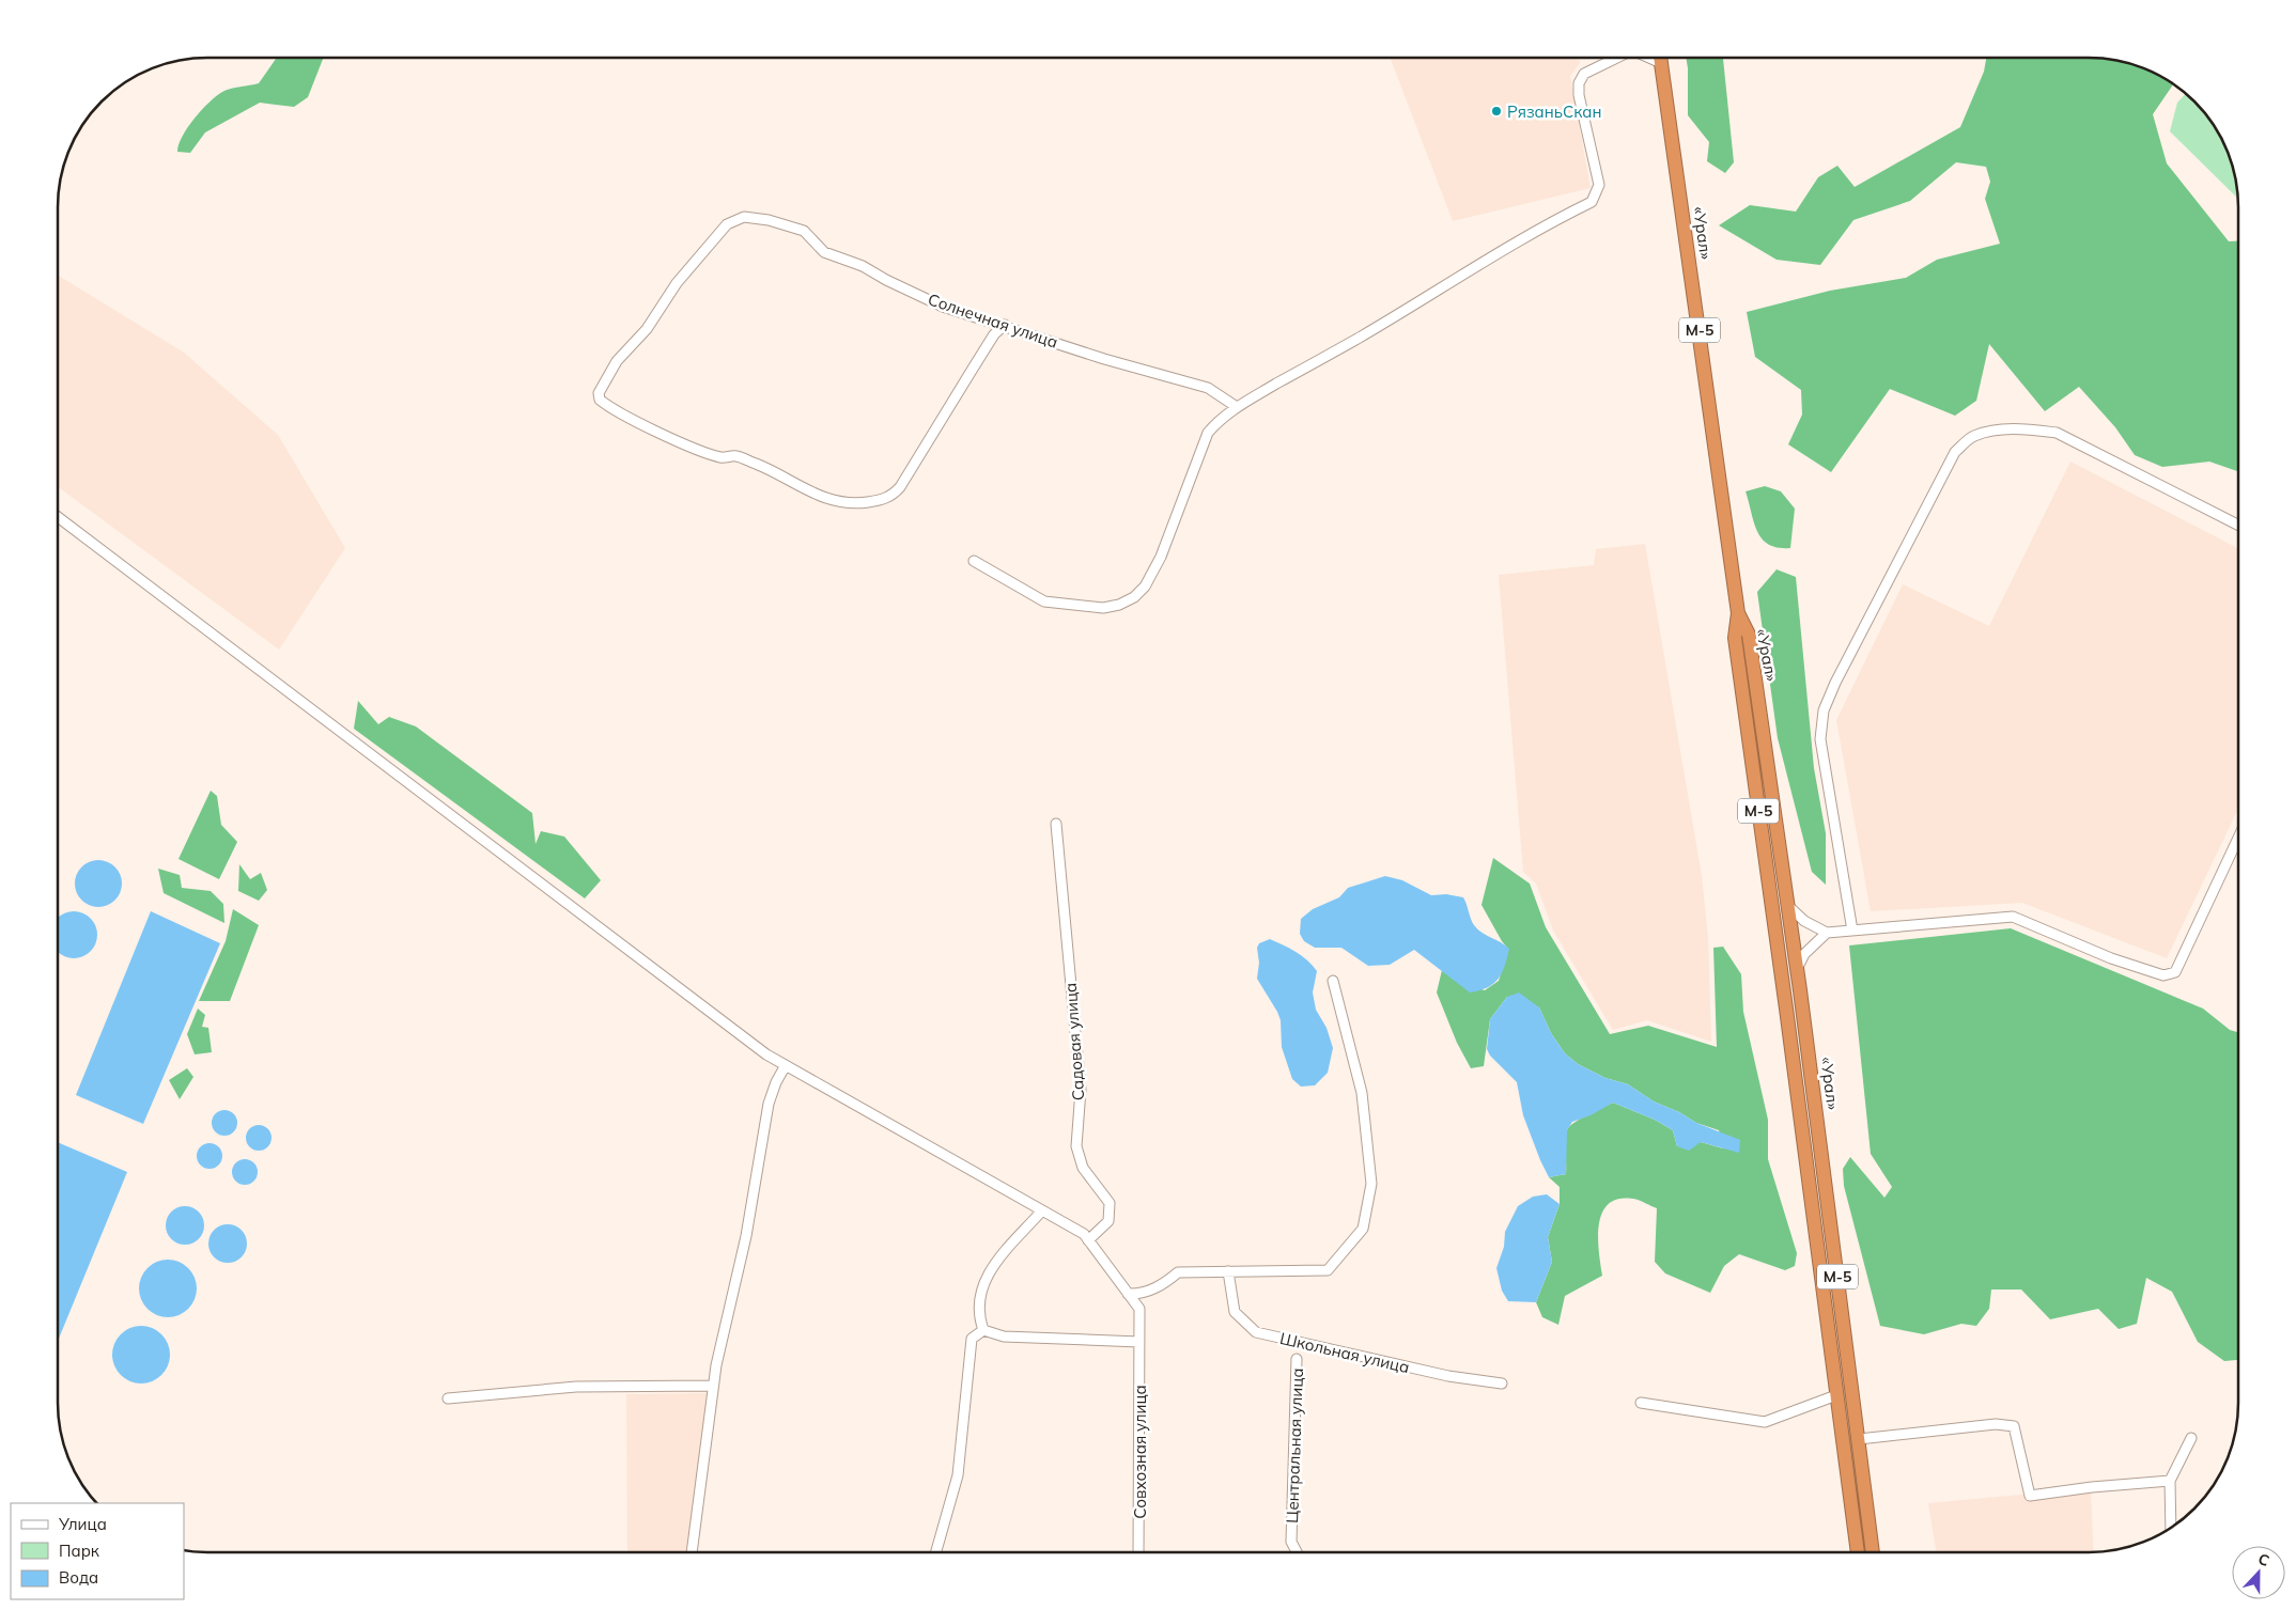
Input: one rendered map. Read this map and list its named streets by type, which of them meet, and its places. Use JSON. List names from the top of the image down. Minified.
{"streets":{"highway":["«Урал»","М-5"],"street":["Солнечная улица","Садовая улица","Школьная улица","Центральная улица","Совхозная улица"]},"crossings":[["Садовая улица","Совхозная улица"]],"places":["РязаньСкан"],"legend":["Улица","Парк","Вода"],"north":"top"}
